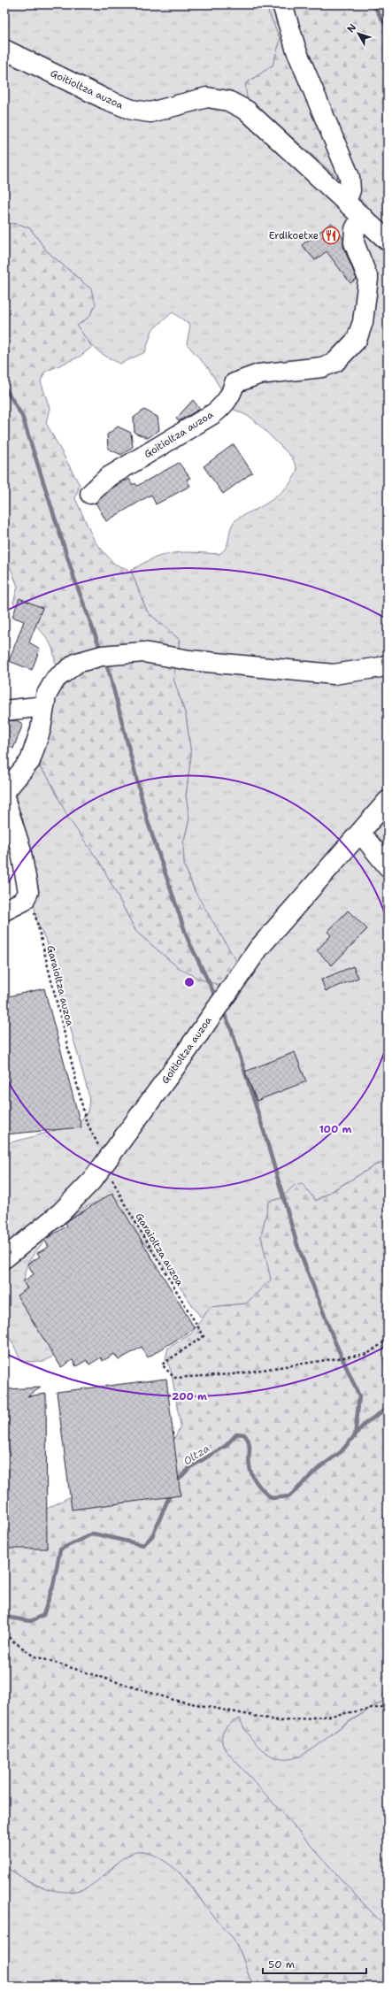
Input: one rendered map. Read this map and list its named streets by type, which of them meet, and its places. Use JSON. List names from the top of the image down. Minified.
{"streets":{"street":["Goitioltza auzoa"],"path":["Garaioltza auzoa"]},"crossings":[["Goitioltza auzoa","Garaioltza auzoa"]],"water":["Oltza"],"places":{"restaurant":["Erdikoetxe"]},"scale_bar":"50 m","north":"top left","rings":["100 m","200 m"]}
